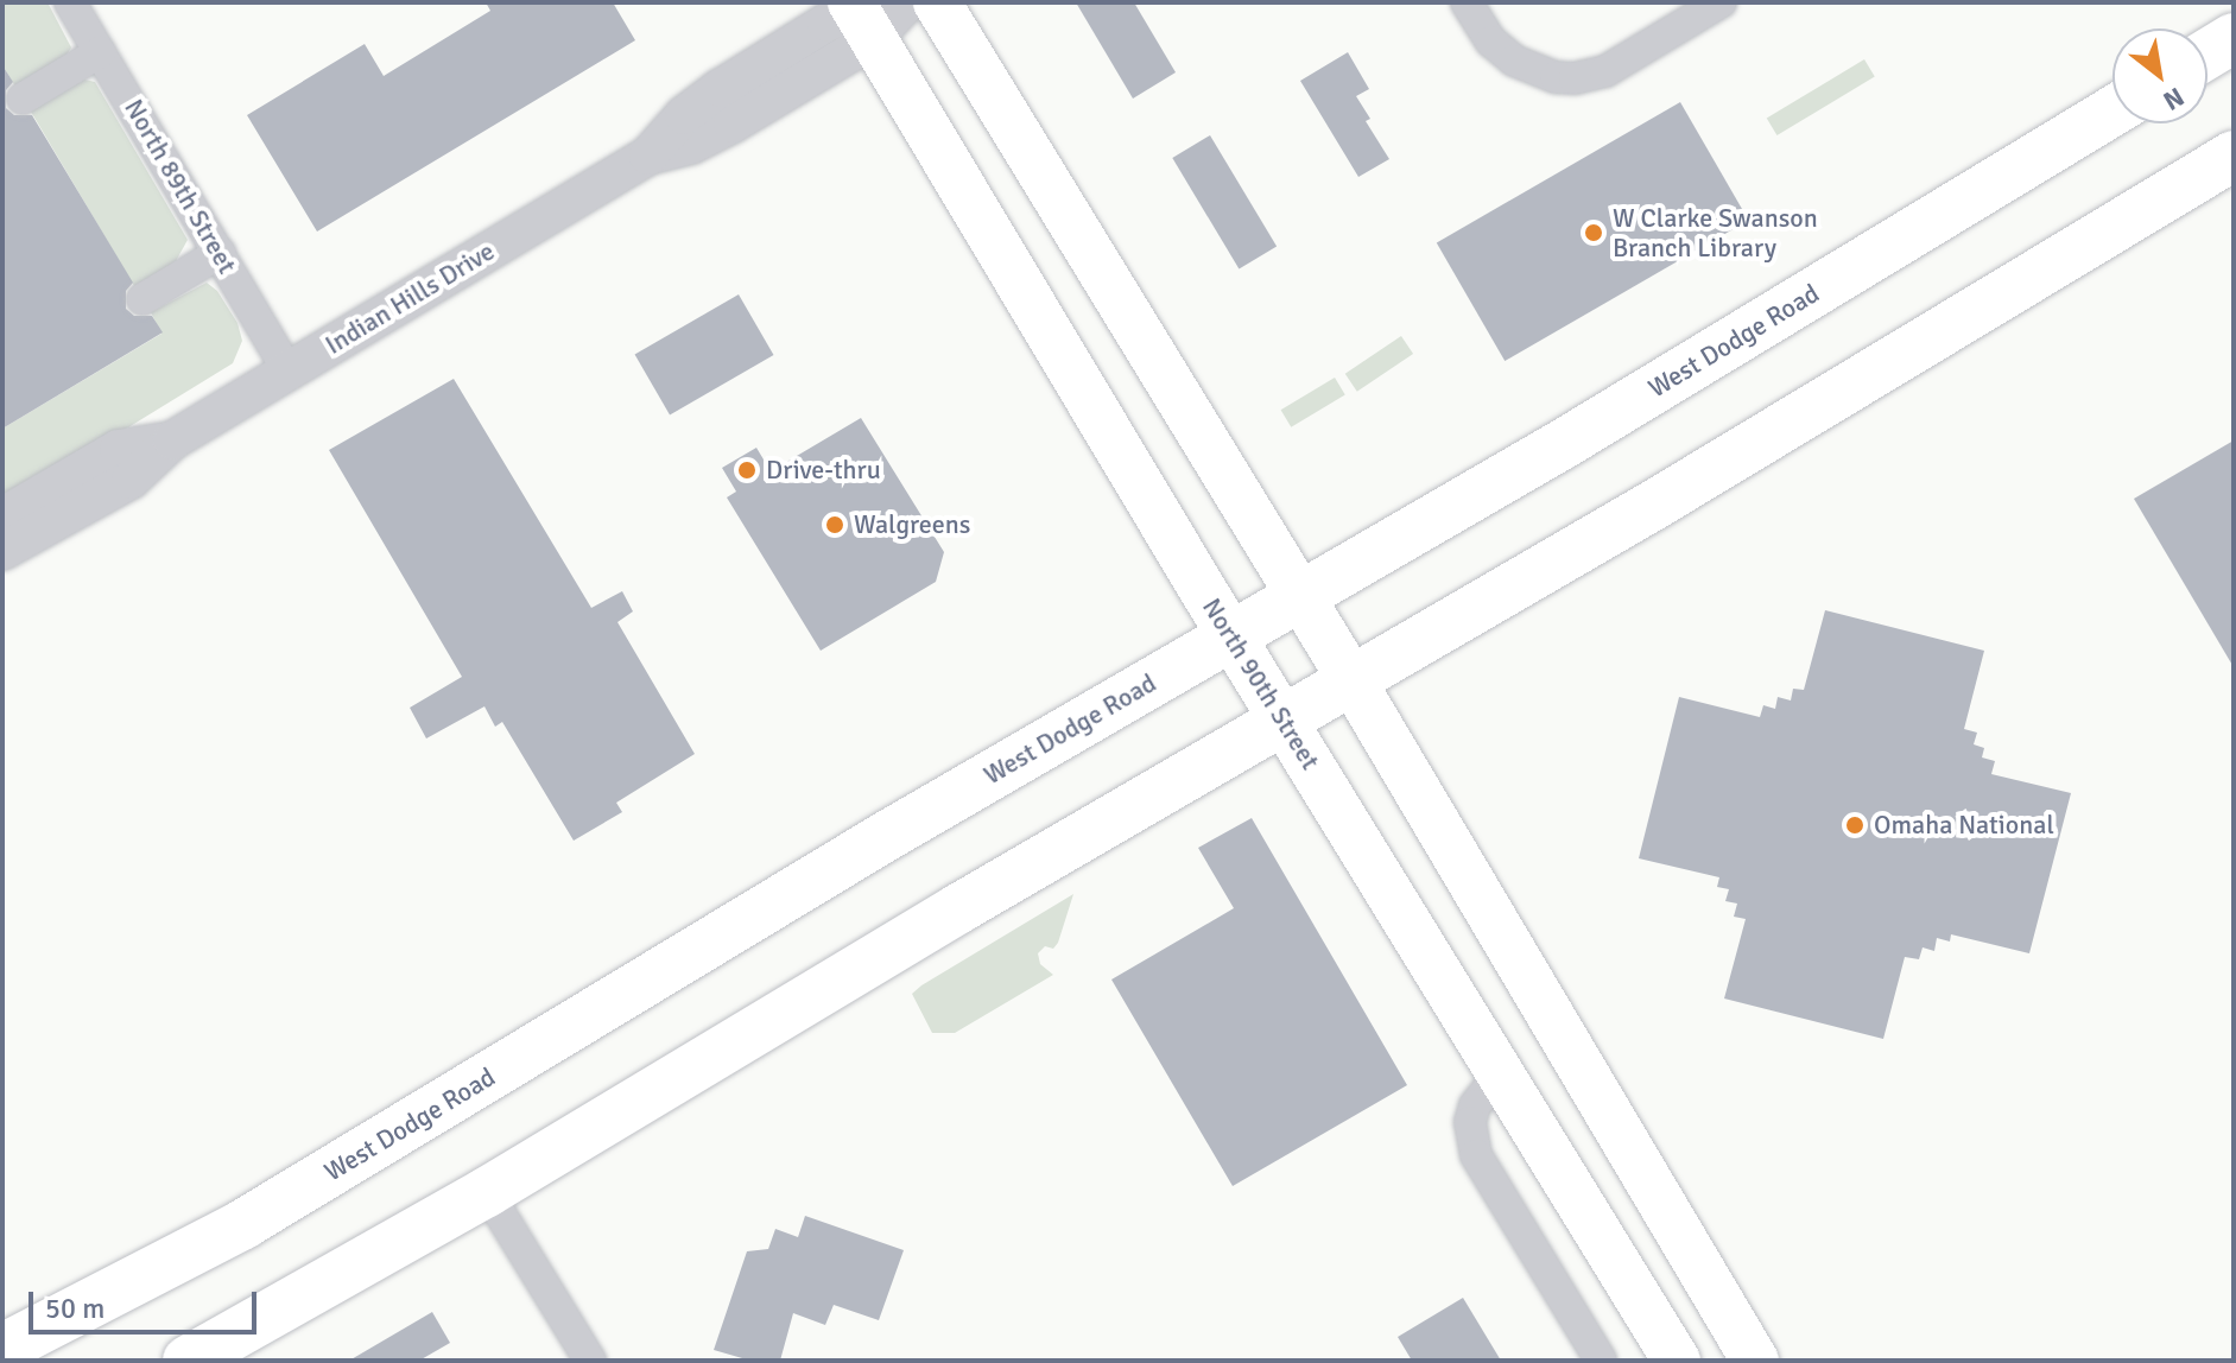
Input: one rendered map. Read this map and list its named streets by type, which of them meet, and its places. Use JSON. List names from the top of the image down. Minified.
{"streets":{"highway":["West Dodge Road"],"main road":["North 90th Street"],"street":["North 89th Street","Indian Hills Drive"]},"crossings":[["North 89th Street","Indian Hills Drive"],["Indian Hills Drive","North 90th Street"],["West Dodge Road","North 90th Street"]],"places":["W Clarke Swanson Branch Library","Drive-thru","Walgreens","Omaha National"],"scale_bar":"50 m","north":"bottom right"}
